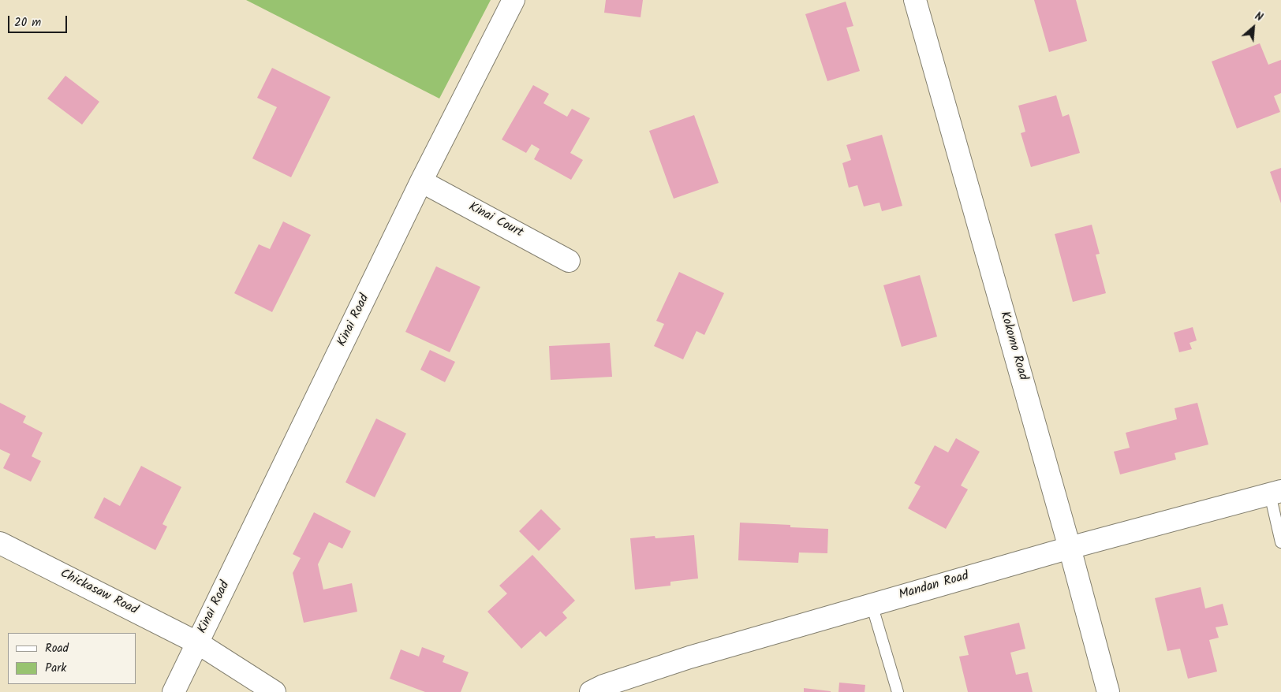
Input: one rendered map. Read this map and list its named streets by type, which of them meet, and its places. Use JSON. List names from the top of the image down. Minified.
{"streets":{"street":["Kinai Court","Kinai Road","Kokomo Road","Mandan Road","Chickasaw Road"]},"crossings":[["Kinai Court","Kinai Road"],["Kinai Road","Chickasaw Road"],["Kokomo Road","Mandan Road"]],"legend":["Road","Park"],"scale_bar":"20 m","north":"top right"}
